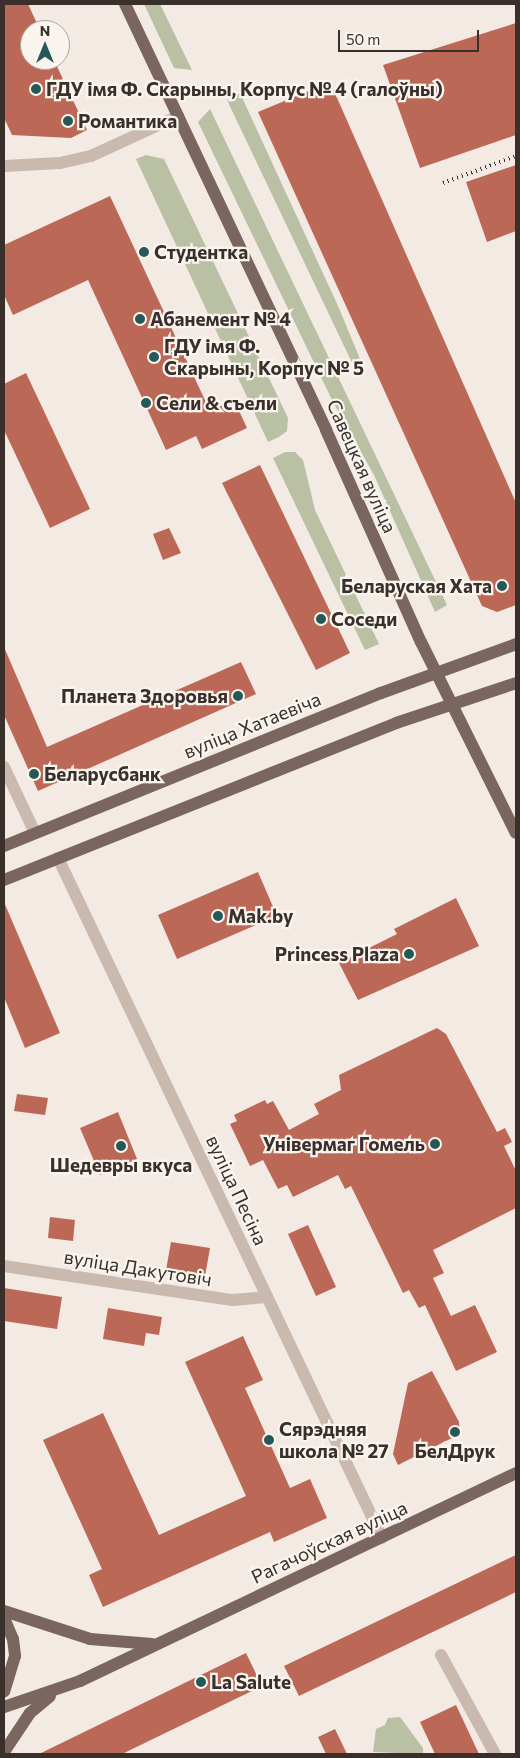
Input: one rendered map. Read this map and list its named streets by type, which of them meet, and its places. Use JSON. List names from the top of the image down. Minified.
{"streets":{"main road":["Савецкая вуліца","вуліца Хатаевіча","Рагачоўская вуліца"],"street":["вуліца Песіна","вуліца Дакутовіч"]},"crossings":[["Савецкая вуліца","вуліца Хатаевіча"],["вуліца Песіна","вуліца Дакутовіч"],["вуліца Песіна","Рагачоўская вуліца"]],"places":["ГДУ імя Ф. Скарыны, Корпус № 4 (галоўны)","Романтика","Студентка","Абанемент № 4","ГДУ імя Ф. Скарыны, Корпус № 5","Сели & съели","Беларуская Хата","Соседи","Планета Здоровья","Беларусбанк","Mak.by","Princess Plaza","Універмаг Гомель","Шедевры вкуса","БелДрук","Сярэдняя школа № 27","La Salute"],"scale_bar":"50 m","north":"top"}
